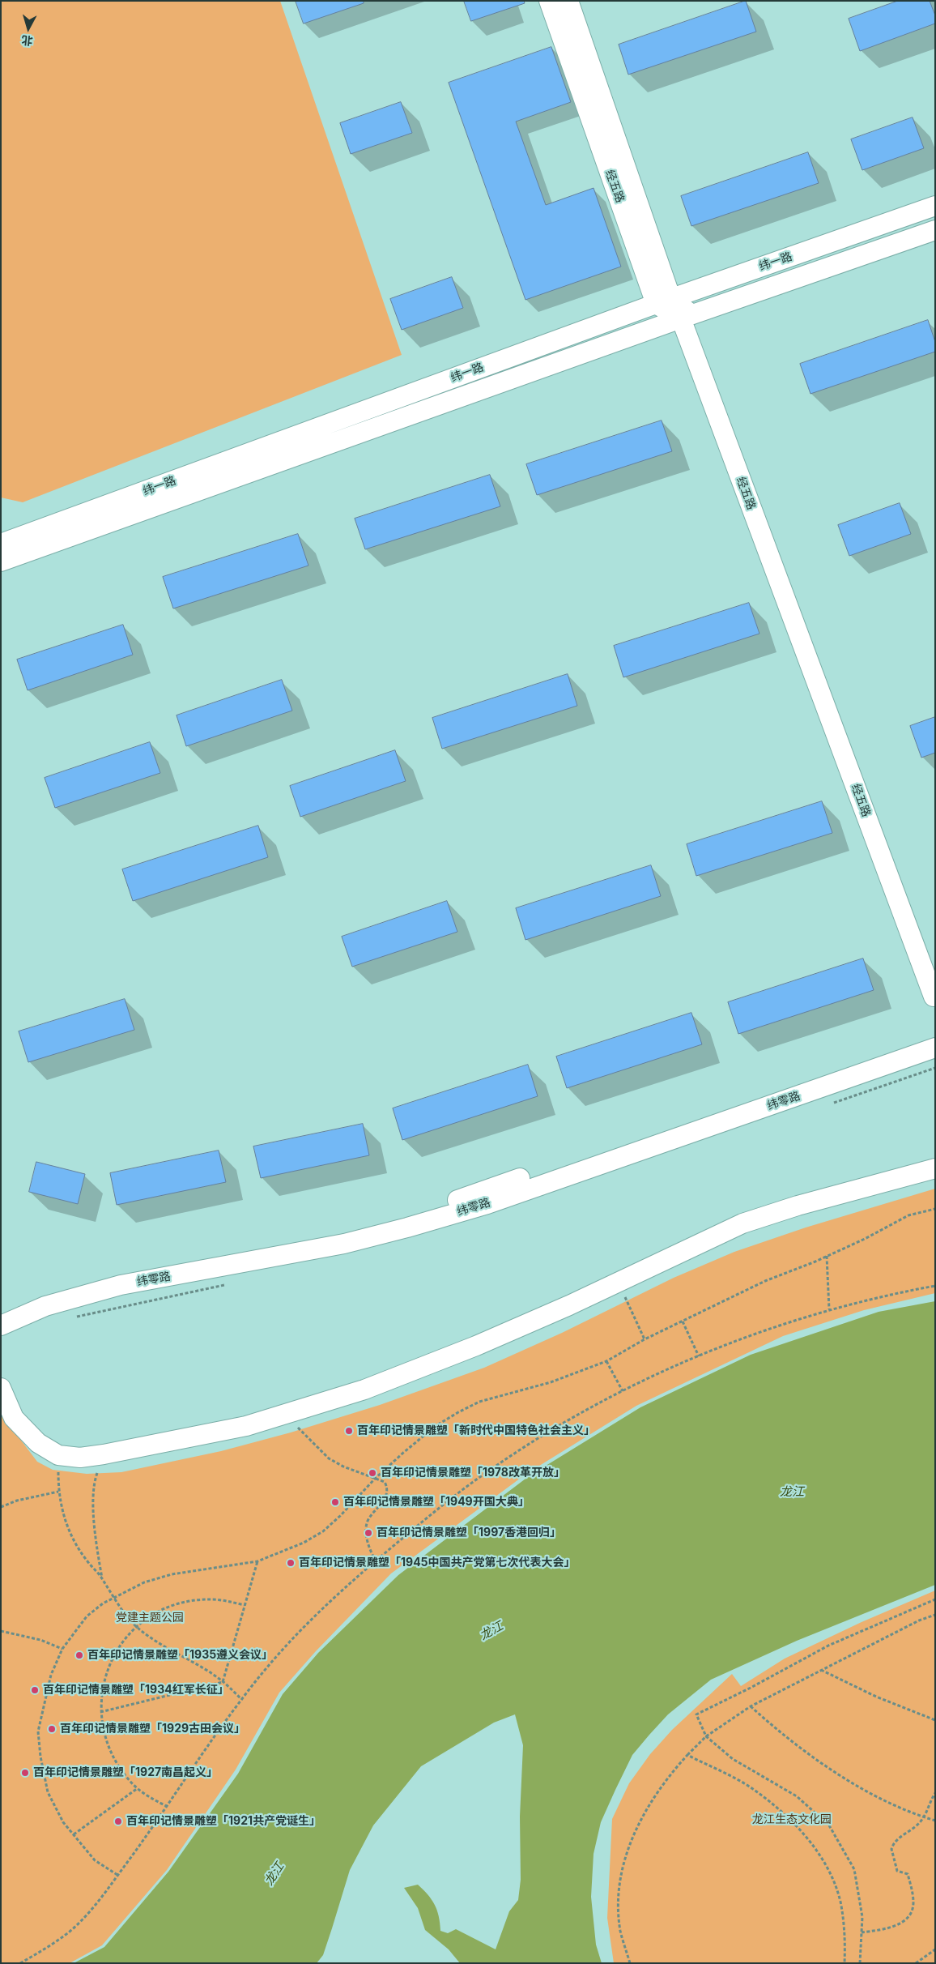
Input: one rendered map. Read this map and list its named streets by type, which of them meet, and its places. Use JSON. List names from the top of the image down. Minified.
{"streets":{"street":["经五路","纬一路","纬零路"]},"crossings":[["经五路","纬一路"]],"water":["龙江"],"parks":["党建主题公园","龙江生态文化园"],"places":["百年印记情景雕塑「新时代中国特色社会主义」","百年印记情景雕塑「1978改革开放」","百年印记情景雕塑「1949开国大典」","百年印记情景雕塑「1997香港回归」","百年印记情景雕塑「1945中国共产党第七次代表大会」","百年印记情景雕塑「1935遵义会议」","百年印记情景雕塑「1934红军长征」","百年印记情景雕塑「1929古田会议」","百年印记情景雕塑「1927南昌起义」","百年印记情景雕塑「1921共产党诞生」"],"north":"bottom"}
